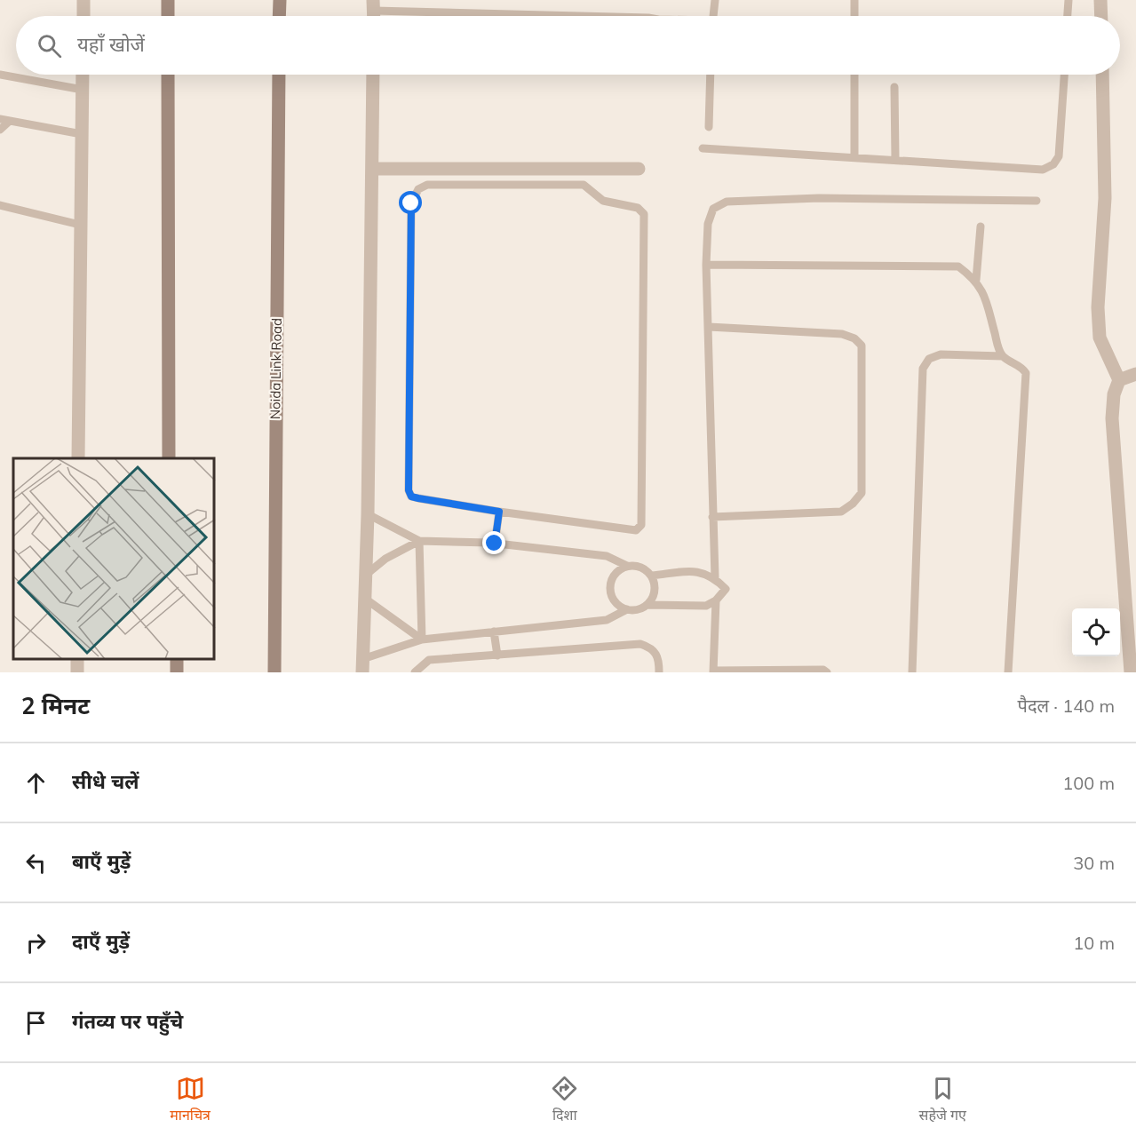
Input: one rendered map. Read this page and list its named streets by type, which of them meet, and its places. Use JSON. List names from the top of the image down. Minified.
{"streets":{"main road":["Noida Link Road"]},"page":{"search":"यहाँ खोजें","heading":["2 मिनट","पैदल · 140 m"],"list":[["सीधे चलें","100 m"],["बाएँ मुड़ें","30 m"],["दाएँ मुड़ें","10 m"],"गंतव्य पर पहुँचे"],"nav":["मानचित्र","दिशा","सहेजे गए"]}}
